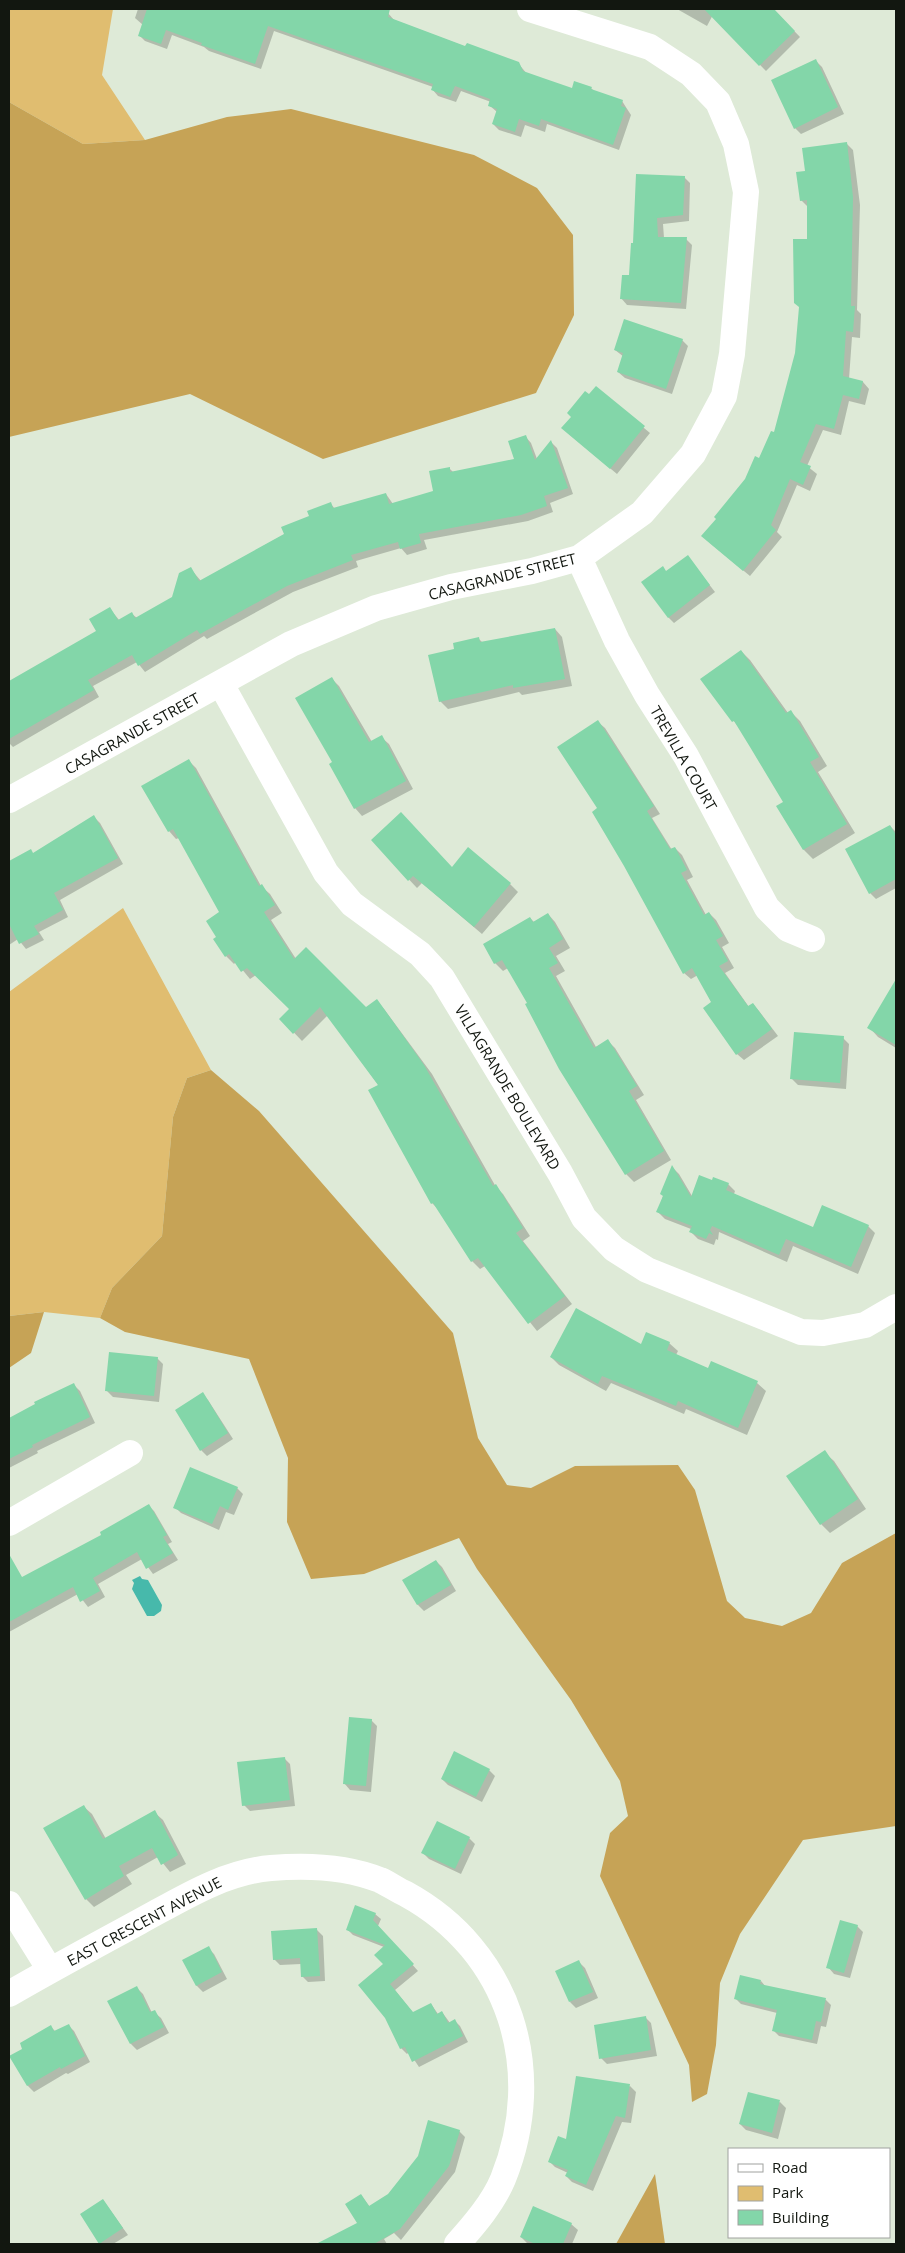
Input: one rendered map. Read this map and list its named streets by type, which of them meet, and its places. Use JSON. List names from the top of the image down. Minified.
{"streets":{"street":["CASAGRANDE STREET","TREVILLA COURT","VILLAGRANDE BOULEVARD","EAST CRESCENT AVENUE"]},"crossings":[["CASAGRANDE STREET","TREVILLA COURT"],["CASAGRANDE STREET","VILLAGRANDE BOULEVARD"]],"legend":["Road","Park","Building"]}
